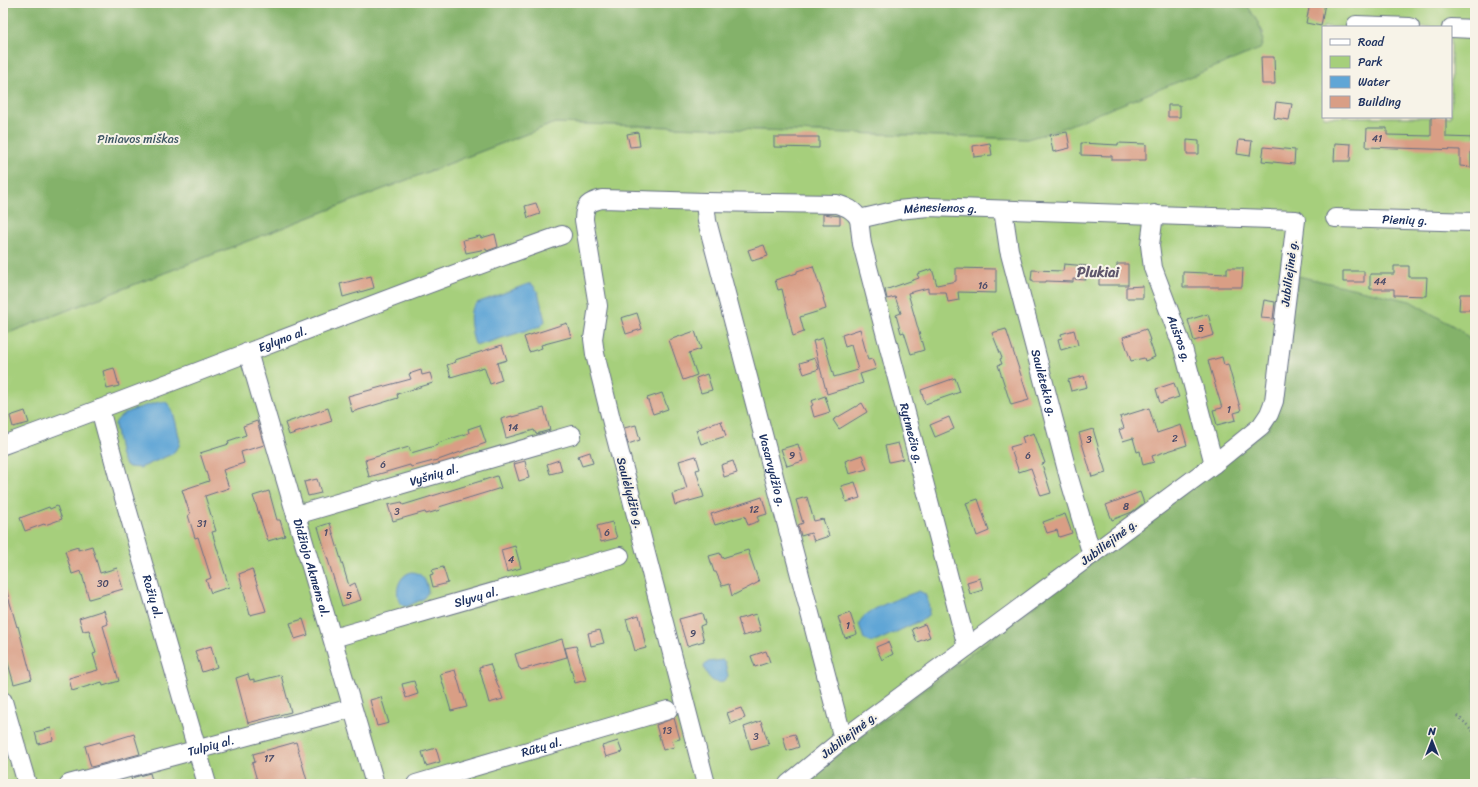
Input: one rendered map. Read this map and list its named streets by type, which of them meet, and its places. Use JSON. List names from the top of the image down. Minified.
{"streets":{"street":["Mėnesienos g.","Pienių g.","Jubiliejinė g.","Eglyno al.","Aušros g.","Saulėtekio g.","Rytmečio g.","Vasarvydžio g.","Vyšnių al.","Saulėlydžio g.","Didžiojo Akmens al.","Rožių al.","Slyvų al.","Tulpių al.","Rūtų al."]},"crossings":[["Mėnesienos g.","Jubiliejinė g."],["Mėnesienos g.","Aušros g."],["Mėnesienos g.","Saulėtekio g."],["Mėnesienos g.","Rytmečio g."],["Jubiliejinė g.","Aušros g."],["Jubiliejinė g.","Saulėtekio g."],["Jubiliejinė g.","Rytmečio g."],["Jubiliejinė g.","Vasarvydžio g."],["Eglyno al.","Didžiojo Akmens al."],["Eglyno al.","Rožių al."],["Vasarvydžio g.","Saulėlydžio g."],["Vyšnių al.","Didžiojo Akmens al."],["Didžiojo Akmens al.","Slyvų al."],["Didžiojo Akmens al.","Tulpių al."],["Rožių al.","Tulpių al."]],"districts":["Plukiai"],"parks":["Piniavos miškas"],"house_numbers":["41","44","16","5","1","14","2","3","9","6","6","8","12","3","31","1","6","4","30","5","1","9","13","3","17"],"legend":["Road","Park","Water","Building"],"north":"top"}
